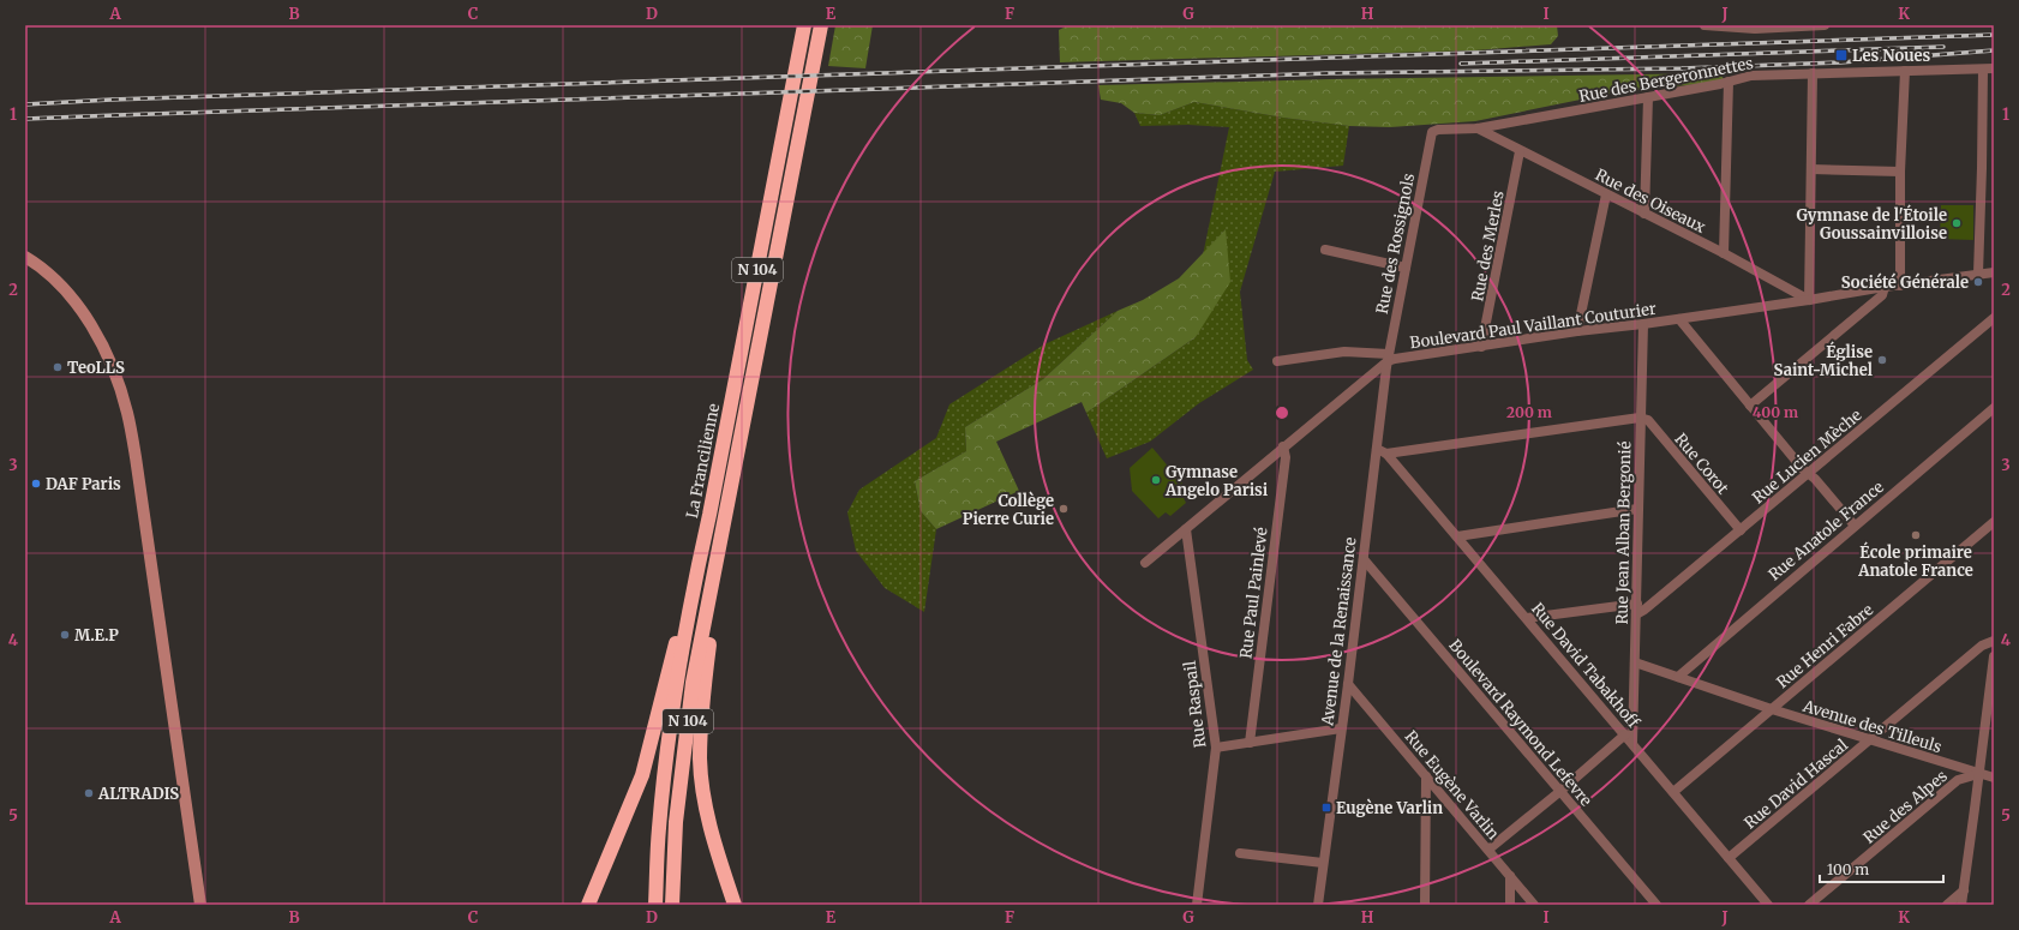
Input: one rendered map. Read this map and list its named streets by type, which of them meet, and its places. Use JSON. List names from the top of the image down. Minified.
{"streets":{"highway":["N 104","La Francilienne"],"street":["Rue des Bergeronnettes","Rue des Oiseaux","Rue des Rossignols","Rue des Merles","Boulevard Paul Vaillant Couturier","Rue Lucien Mèche","Rue Corot","Rue Anatole France","Rue Jean Alban Bergonié","Rue Paul Painlevé","Avenue de la Renaissance","Rue Henri Fabre","Rue David Tabakhoff","Rue Raspail","Boulevard Raymond Lefevre","Avenue des Tilleuls","Rue David Hascal","Rue Eugène Varlin","Rue des Alpes"]},"crossings":[["Rue des Bergeronnettes","Rue des Oiseaux"],["Rue des Bergeronnettes","Rue des Rossignols"],["Rue des Oiseaux","Rue des Merles"],["Rue des Oiseaux","Boulevard Paul Vaillant Couturier"],["Rue des Rossignols","Boulevard Paul Vaillant Couturier"],["Rue des Rossignols","Avenue de la Renaissance"],["Rue des Merles","Boulevard Paul Vaillant Couturier"],["Boulevard Paul Vaillant Couturier","Rue Jean Alban Bergonié"],["Boulevard Paul Vaillant Couturier","Rue Paul Painlevé"],["Boulevard Paul Vaillant Couturier","Avenue de la Renaissance"],["Boulevard Paul Vaillant Couturier","Rue Raspail"],["Rue Lucien Mèche","Rue Corot"],["Rue Lucien Mèche","Rue Jean Alban Bergonié"],["Rue Corot","Rue Jean Alban Bergonié"],["Rue Anatole France","Avenue des Tilleuls"],["Rue Jean Alban Bergonié","Rue David Tabakhoff"],["Rue Jean Alban Bergonié","Avenue des Tilleuls"],["Avenue de la Renaissance","Rue David Tabakhoff"],["Avenue de la Renaissance","Boulevard Raymond Lefevre"],["Avenue de la Renaissance","Rue Eugène Varlin"],["Rue Henri Fabre","Rue David Tabakhoff"],["Rue Henri Fabre","Avenue des Tilleuls"],["Rue David Tabakhoff","Rue David Hascal"],["Avenue des Tilleuls","Rue David Hascal"],["Avenue des Tilleuls","Rue des Alpes"]],"places":{"transit":["Les Noues","Eugène Varlin"],"other":["Gymnase de l'Étoile Goussainvilloise","Société Générale","Église Saint-Michel","TeoLLS","Gymnase Angelo Parisi","DAF Paris","Collège Pierre Curie","École primaire Anatole France","M.E.P","ALTRADIS"]},"scale_bar":"100 m","grid":{"columns":["A","B","C","D","E","F","G","H","I","J","K"],"rows":["1","2","3","4","5"]},"rings":["200 m","400 m"]}
